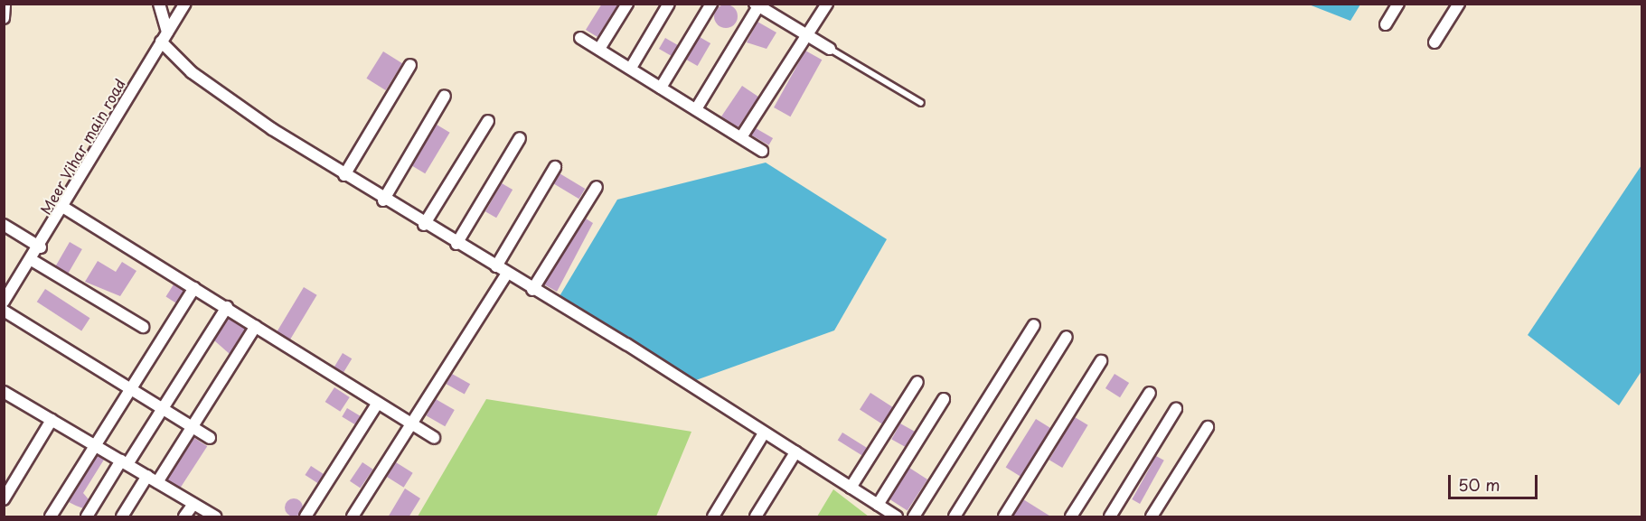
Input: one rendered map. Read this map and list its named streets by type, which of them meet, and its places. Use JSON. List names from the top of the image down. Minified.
{"streets":{"street":["Meer Vihar main road"]},"scale_bar":"50 m"}
